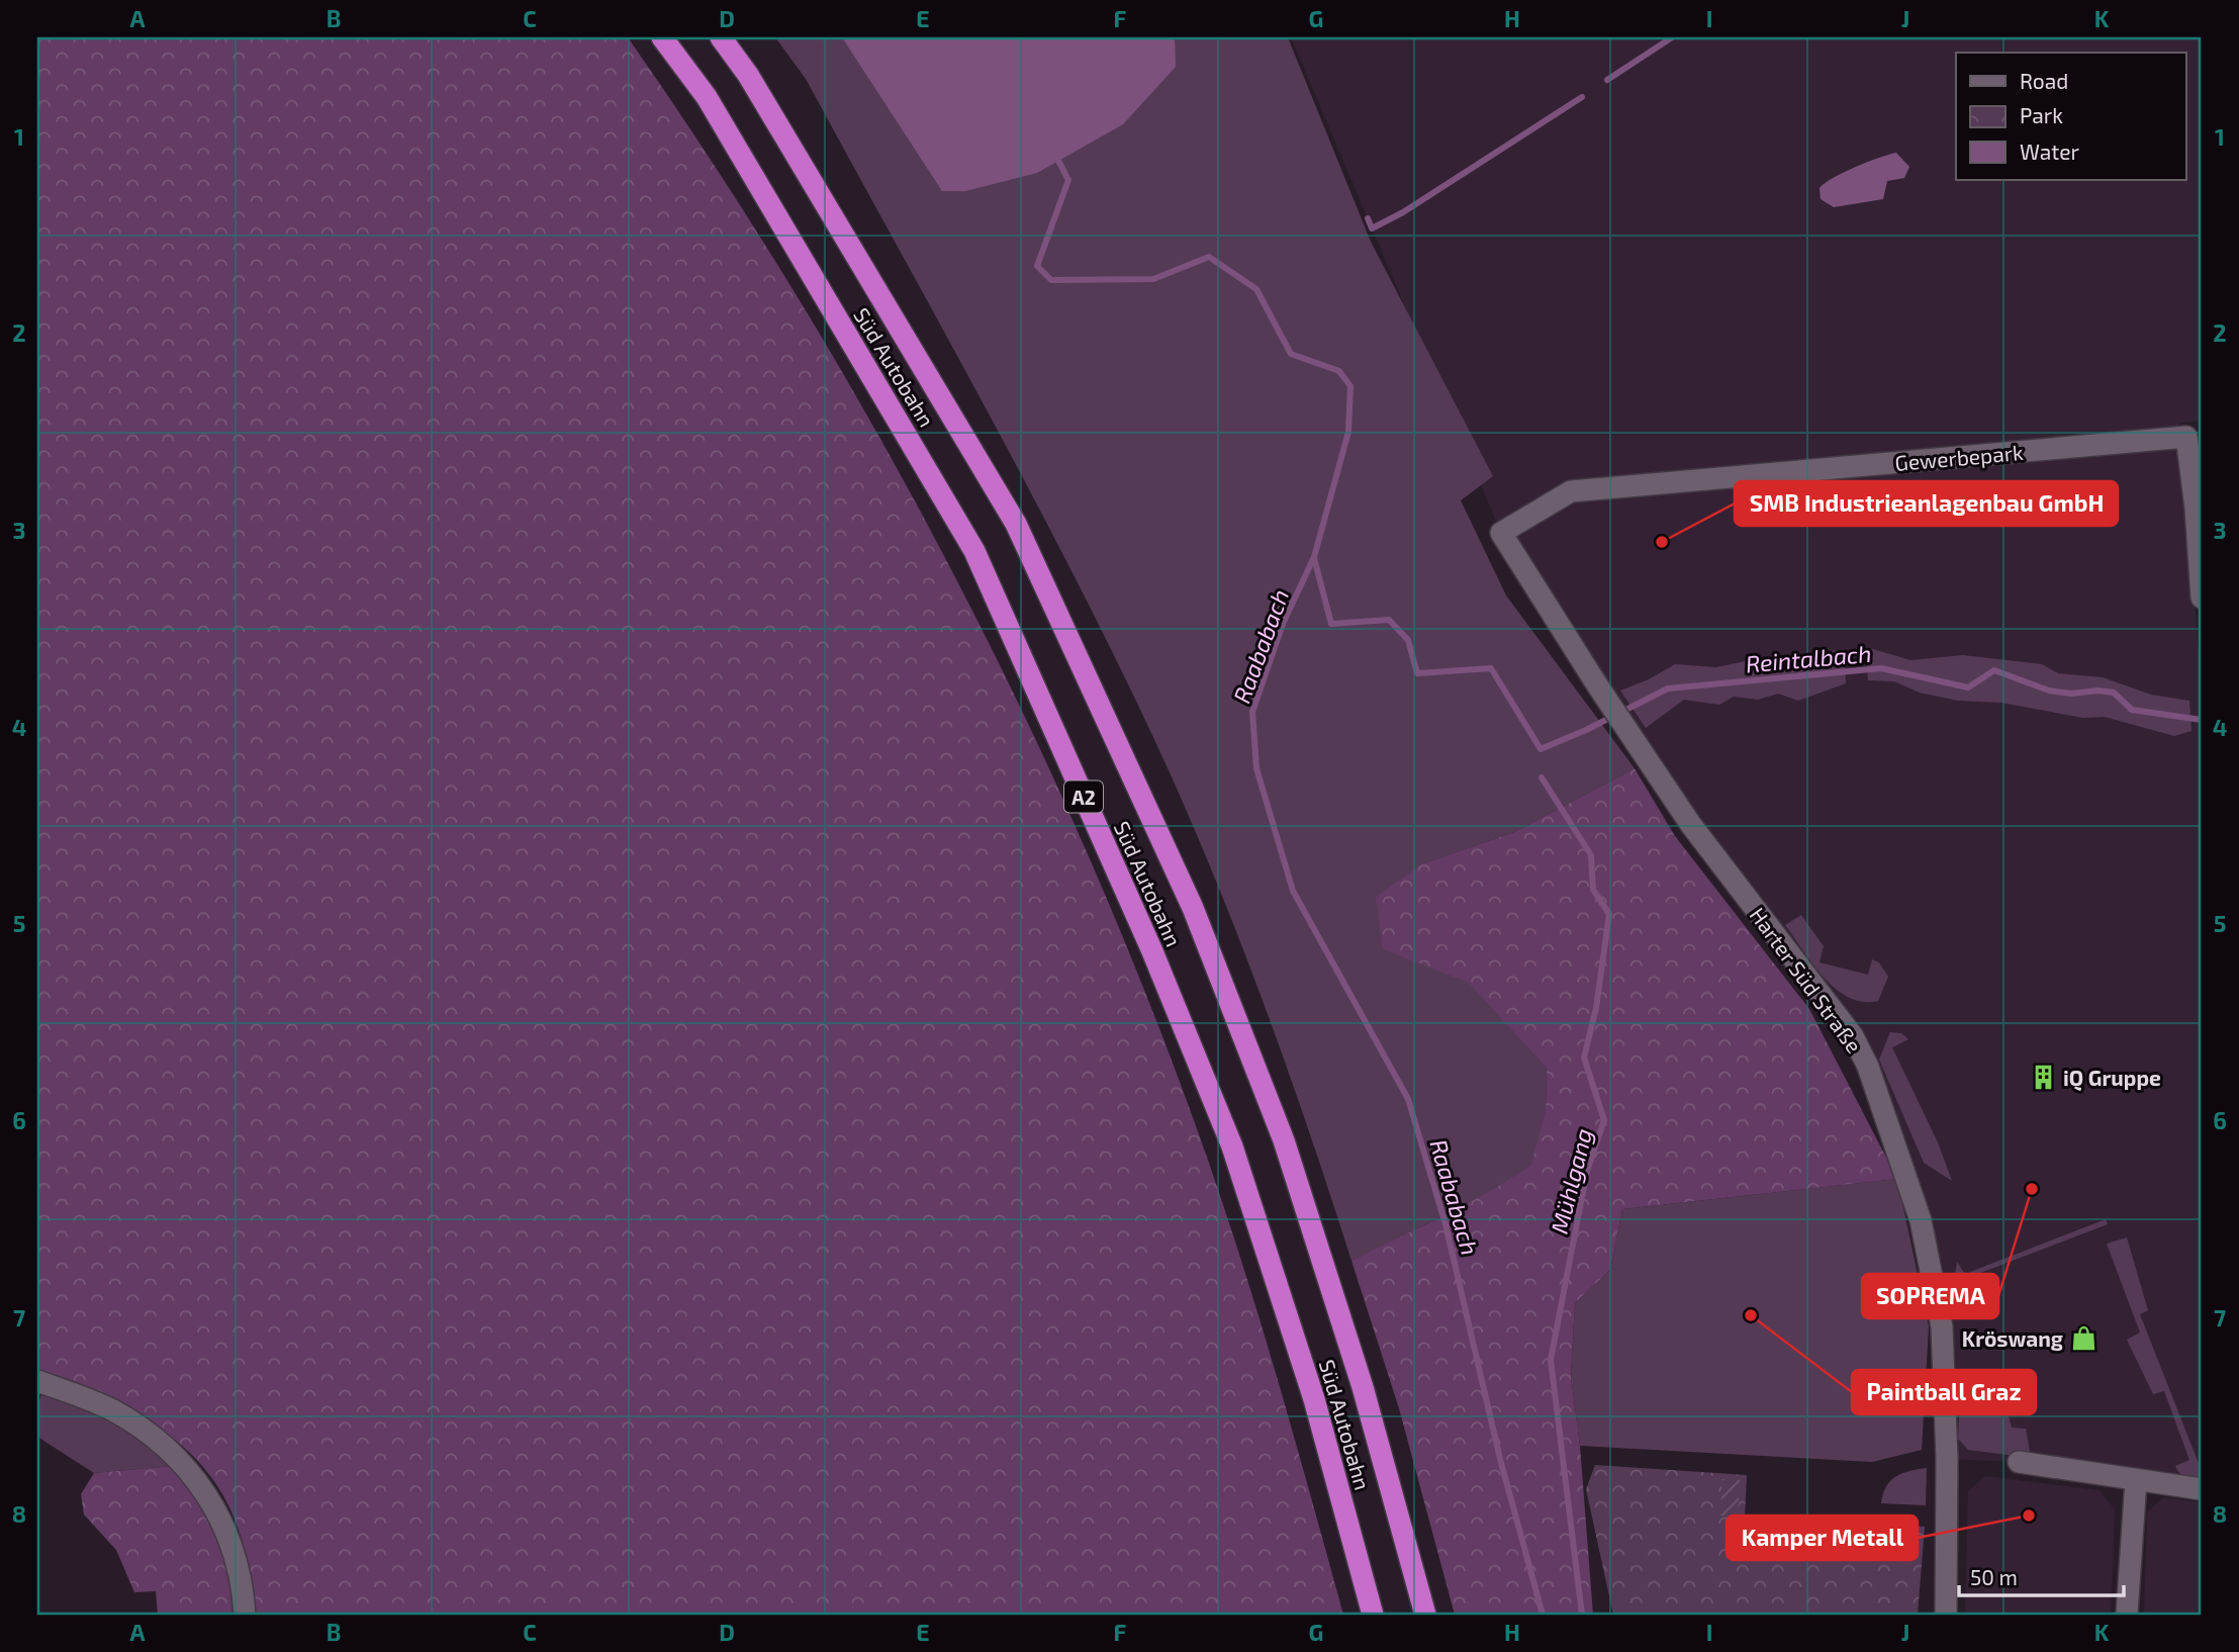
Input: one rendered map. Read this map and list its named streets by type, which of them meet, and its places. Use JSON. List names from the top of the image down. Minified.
{"streets":{"highway":["Süd Autobahn","A2"],"street":["Gewerbepark","Harter Süd Straße"]},"crossings":[["Gewerbepark","Harter Süd Straße"]],"water":["Raababach","Reintalbach","Mühlgang"],"places":{"other":["SMB Industrieanlagenbau GmbH","SOPREMA","Paintball Graz","Kamper Metall"],"building":["iQ Gruppe"],"shop":["Kröswang"]},"legend":["Road","Park","Water"],"scale_bar":"50 m","grid":{"columns":["A","B","C","D","E","F","G","H","I","J","K"],"rows":["1","2","3","4","5","6","7","8"]}}
